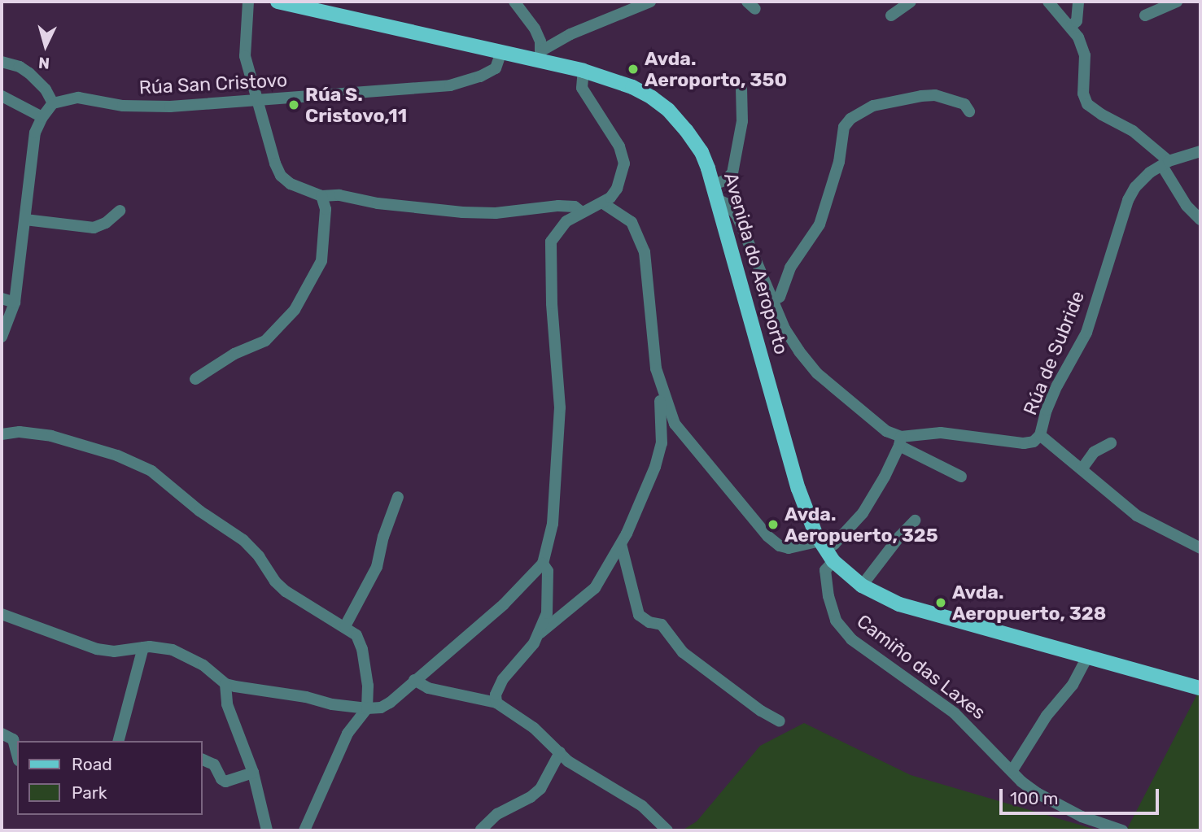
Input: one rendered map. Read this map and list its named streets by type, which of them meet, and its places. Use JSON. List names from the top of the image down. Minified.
{"streets":{"main road":["Avenida do Aeroporto"],"street":["Rúa San Cristovo","Rúa de Subride","Camiño das Laxes"]},"crossings":[["Rúa San Cristovo","Avenida do Aeroporto"],["Avenida do Aeroporto","Camiño das Laxes"]],"places":["Avda. Aeroporto, 350","Rúa S. Cristovo,11","Avda. Aeropuerto, 325","Avda. Aeropuerto, 328"],"legend":["Road","Park"],"scale_bar":"100 m","north":"bottom"}
